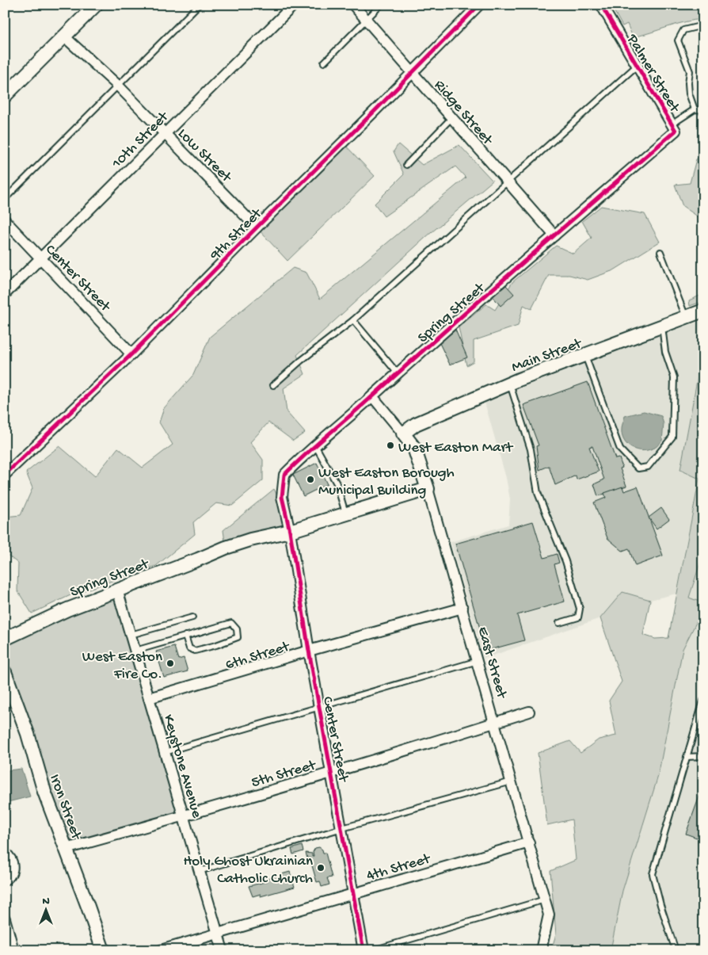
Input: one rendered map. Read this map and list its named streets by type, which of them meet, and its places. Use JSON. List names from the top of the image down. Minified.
{"streets":{"street":["Palmer Street","Ridge Street","10th Street","Low Street","9th Street","Center Street","Spring Street","Main Street","6th Street","East Street","Keystone Avenue","5th Street","Iron Street","4th Street"]},"crossings":[["Palmer Street","Spring Street"],["Ridge Street","9th Street"],["Ridge Street","Spring Street"],["10th Street","Low Street"],["10th Street","Center Street"],["Low Street","9th Street"],["9th Street","Center Street"],["Center Street","Spring Street"],["Center Street","6th Street"],["Center Street","5th Street"],["Center Street","4th Street"],["Spring Street","East Street"],["Spring Street","Keystone Avenue"],["Main Street","East Street"],["6th Street","East Street"],["6th Street","Keystone Avenue"],["East Street","5th Street"],["East Street","4th Street"],["Keystone Avenue","5th Street"],["Keystone Avenue","4th Street"],["5th Street","Iron Street"]],"places":["West Easton Mart","West Easton Borough Municipal Building","West Easton Fire Co.","Holy Ghost Ukrainian Catholic Church"],"north":"top"}
